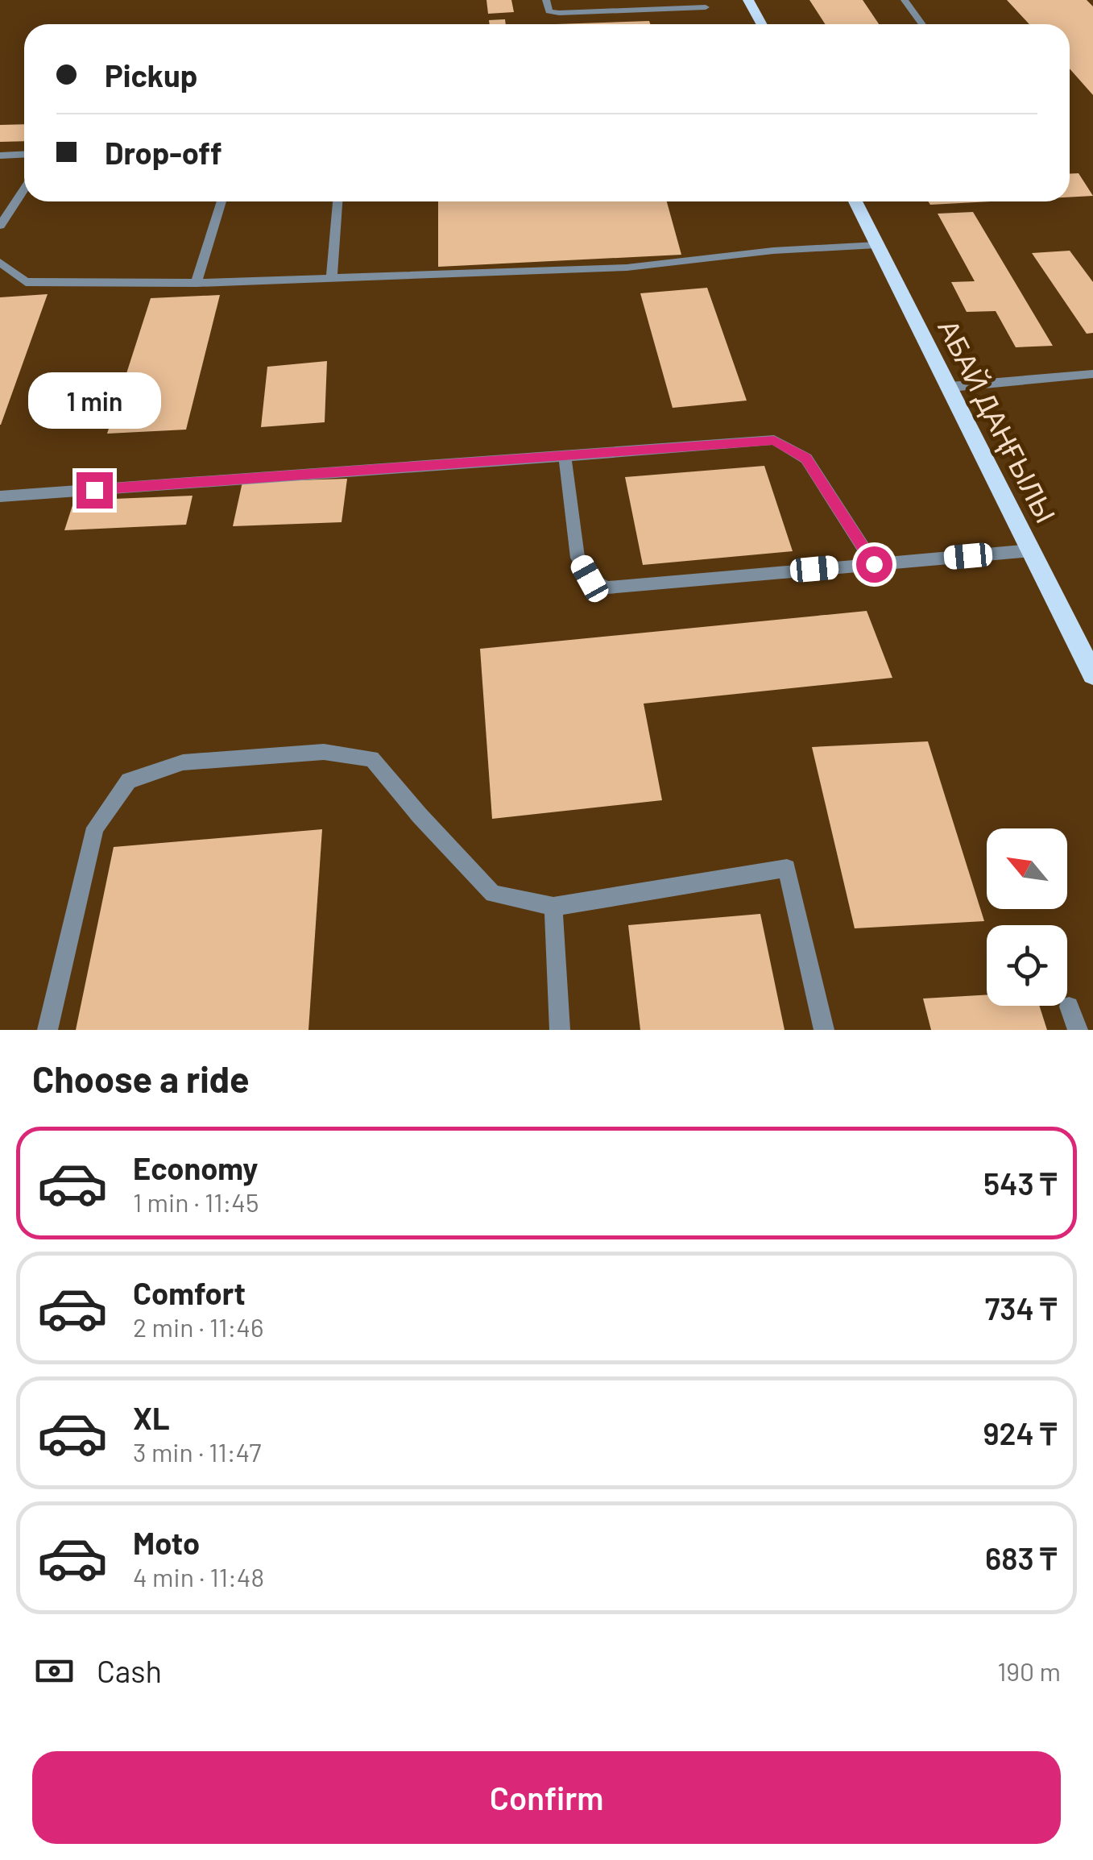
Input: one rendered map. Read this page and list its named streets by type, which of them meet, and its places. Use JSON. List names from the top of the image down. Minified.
{"streets":{"main road":["АБАЙ ДАҢҒЫЛЫ"]},"north":"top left","page":{"banner":["Pickup","Drop-off"],"bubble":"1 min","heading":"Choose a ride","list":[{"name":"Economy","note":"1 min · 11:45","value":"543 ₸"},{"name":"Comfort","note":"2 min · 11:46","value":"734 ₸"},{"name":"XL","note":"3 min · 11:47","value":"924 ₸"},{"name":"Moto","note":"4 min · 11:48","value":"683 ₸"}],"pay":["Cash","190 m"],"buttons":"Confirm"}}
